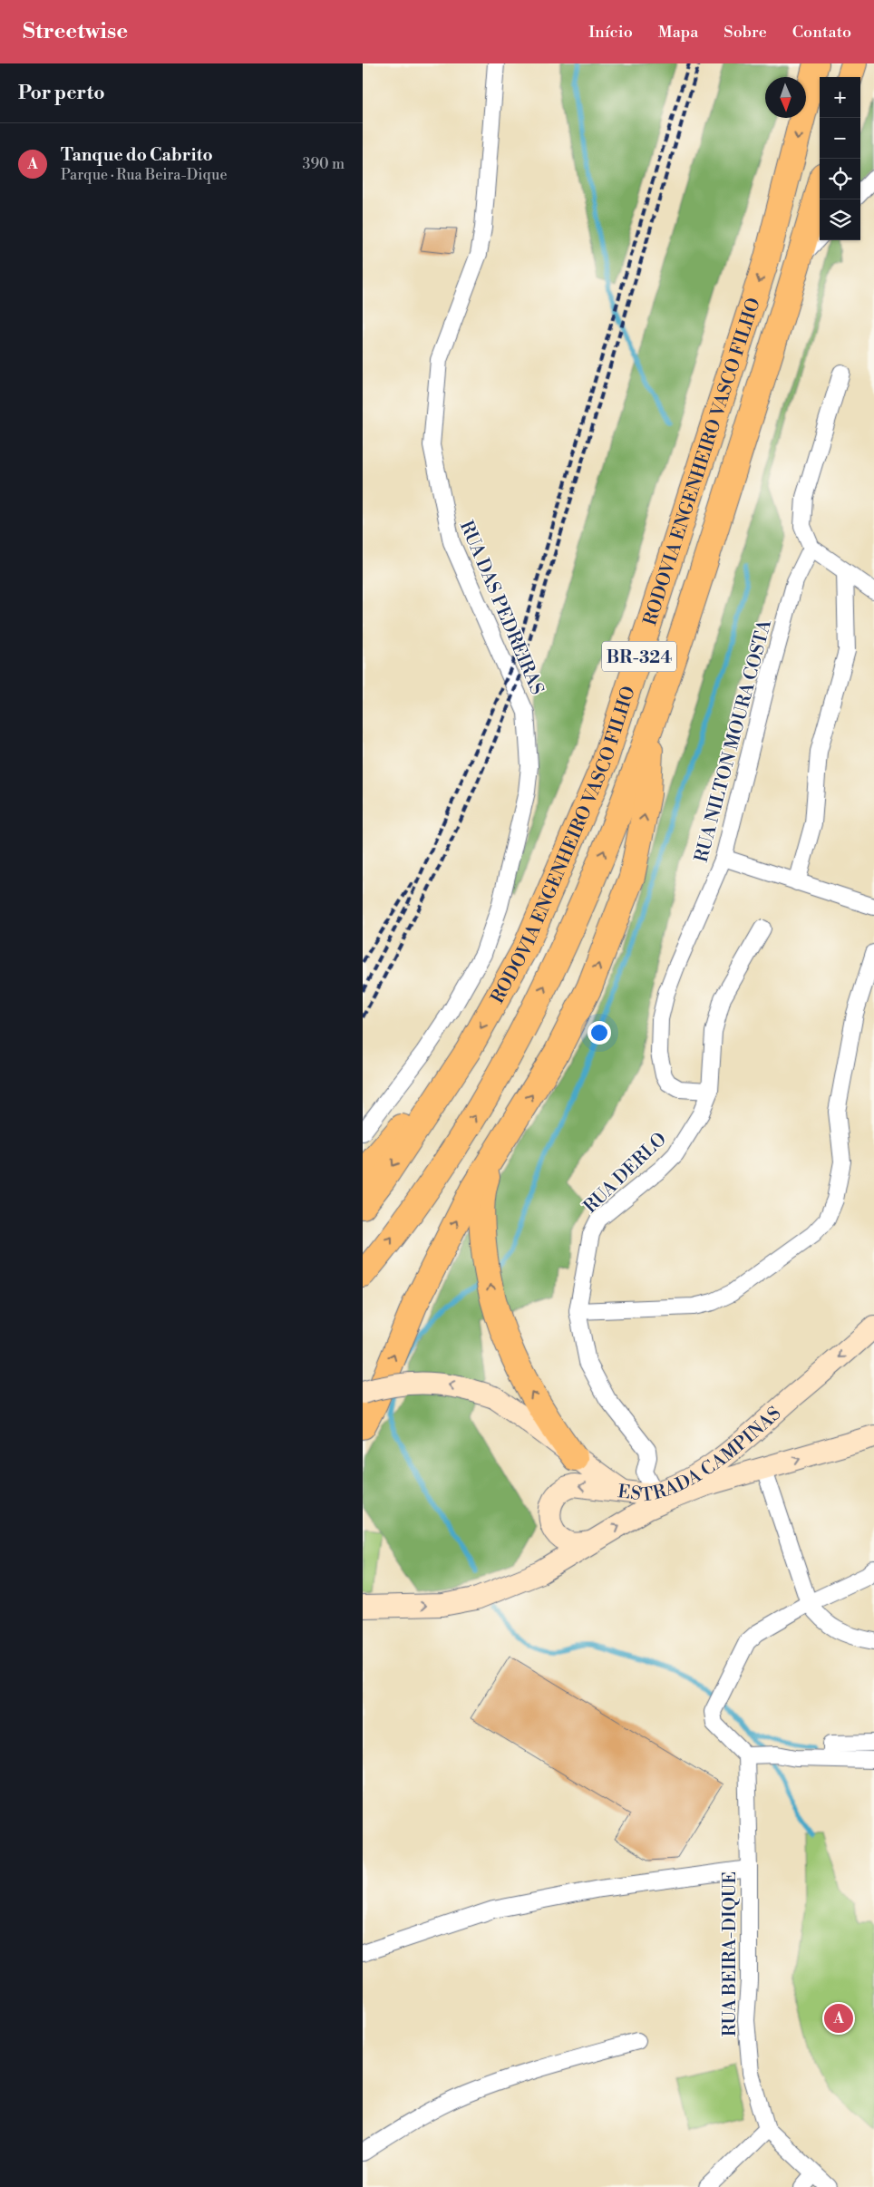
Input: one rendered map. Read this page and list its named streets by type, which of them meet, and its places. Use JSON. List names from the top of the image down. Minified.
{"streets":{"highway":["RODOVIA ENGENHEIRO VASCO FILHO","BR-324"],"main road":["ESTRADA CAMPINAS"],"street":["RUA DAS PEDREIRAS","RUA NILTON MOURA COSTA","RUA DERLO","RUA BEIRA-DIQUE"]},"crossings":[["RUA NILTON MOURA COSTA","RUA DERLO"],["RUA DERLO","ESTRADA CAMPINAS"]],"north":"bottom","page":{"header":"Streetwise","nav":["Início","Mapa","Sobre","Contato"],"heading":"Por perto","map_buttons":["+","−"],"list":[{"mark":"A","name":"Tanque do Cabrito","note":"Parque · Rua Beira-Dique","value":"390 m"}],"pins":"A"}}
